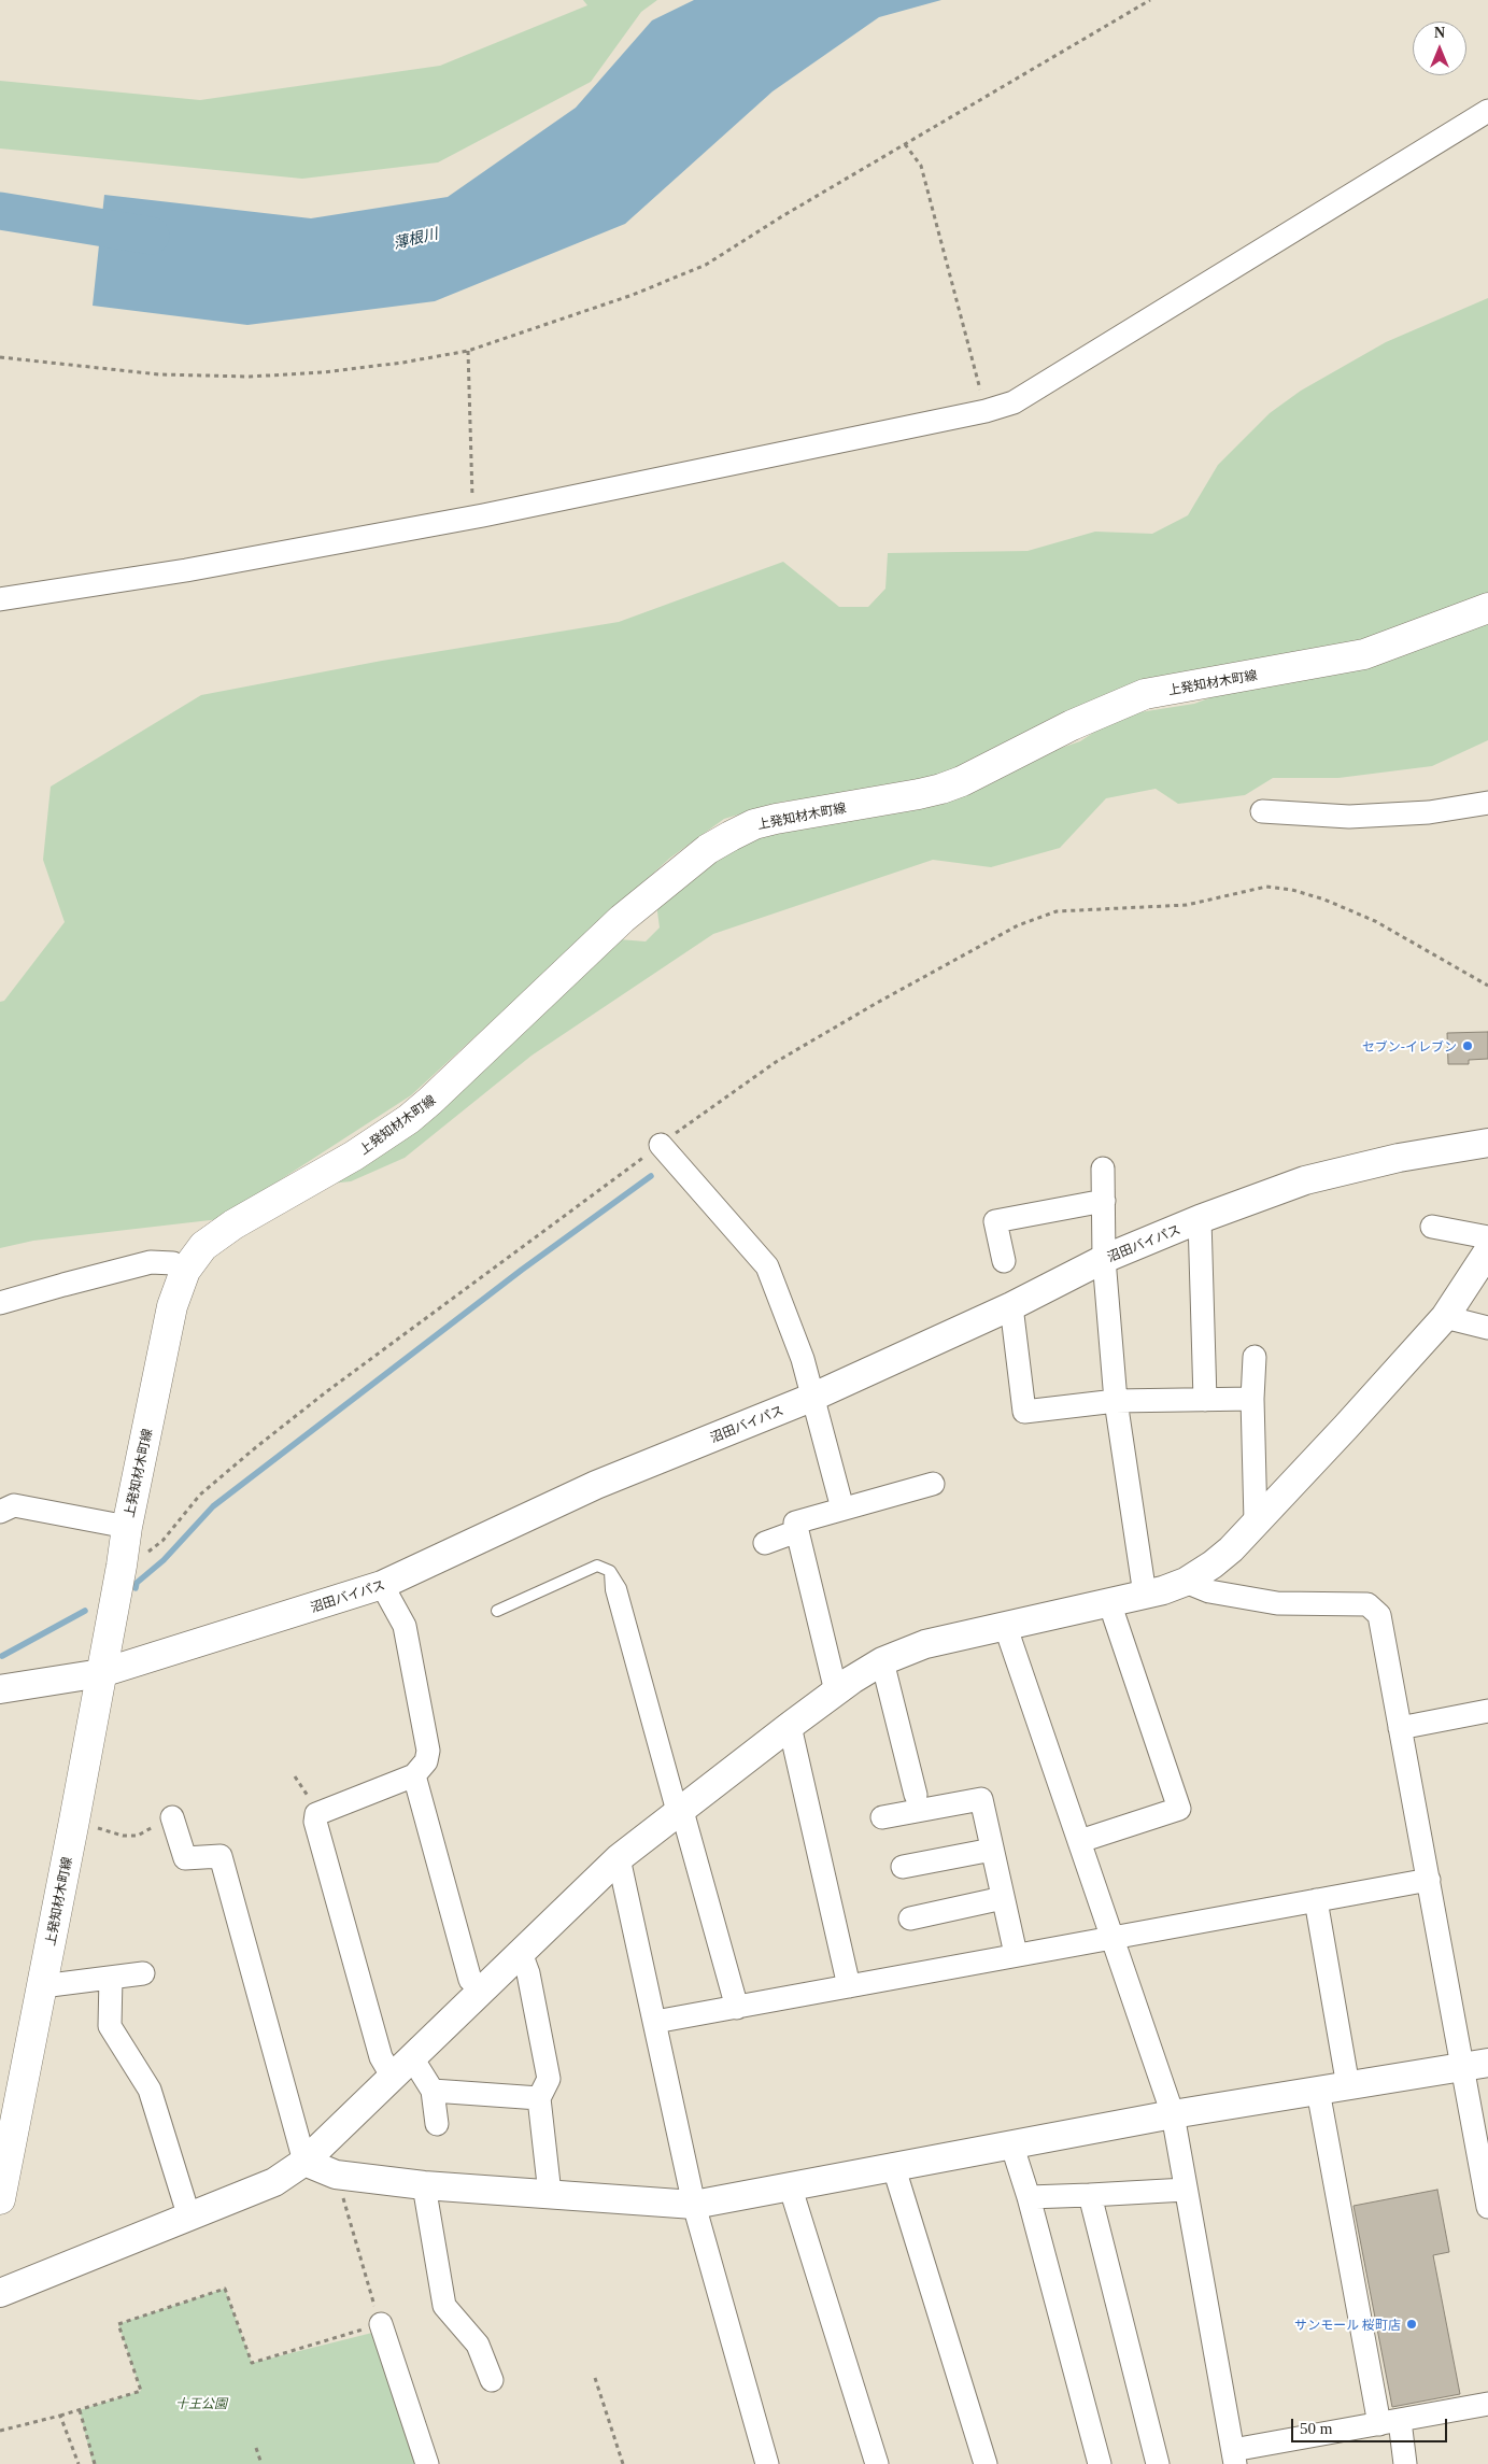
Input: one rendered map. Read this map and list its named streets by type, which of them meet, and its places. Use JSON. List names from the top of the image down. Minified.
{"streets":{"main road":["上発知材木町線"],"street":["沼田バイパス"]},"crossings":[["上発知材木町線","沼田バイパス"]],"water":["薄根川"],"parks":["十王公園"],"places":["セブン-イレブン","サンモール 桜町店"],"scale_bar":"50 m","north":"top"}
